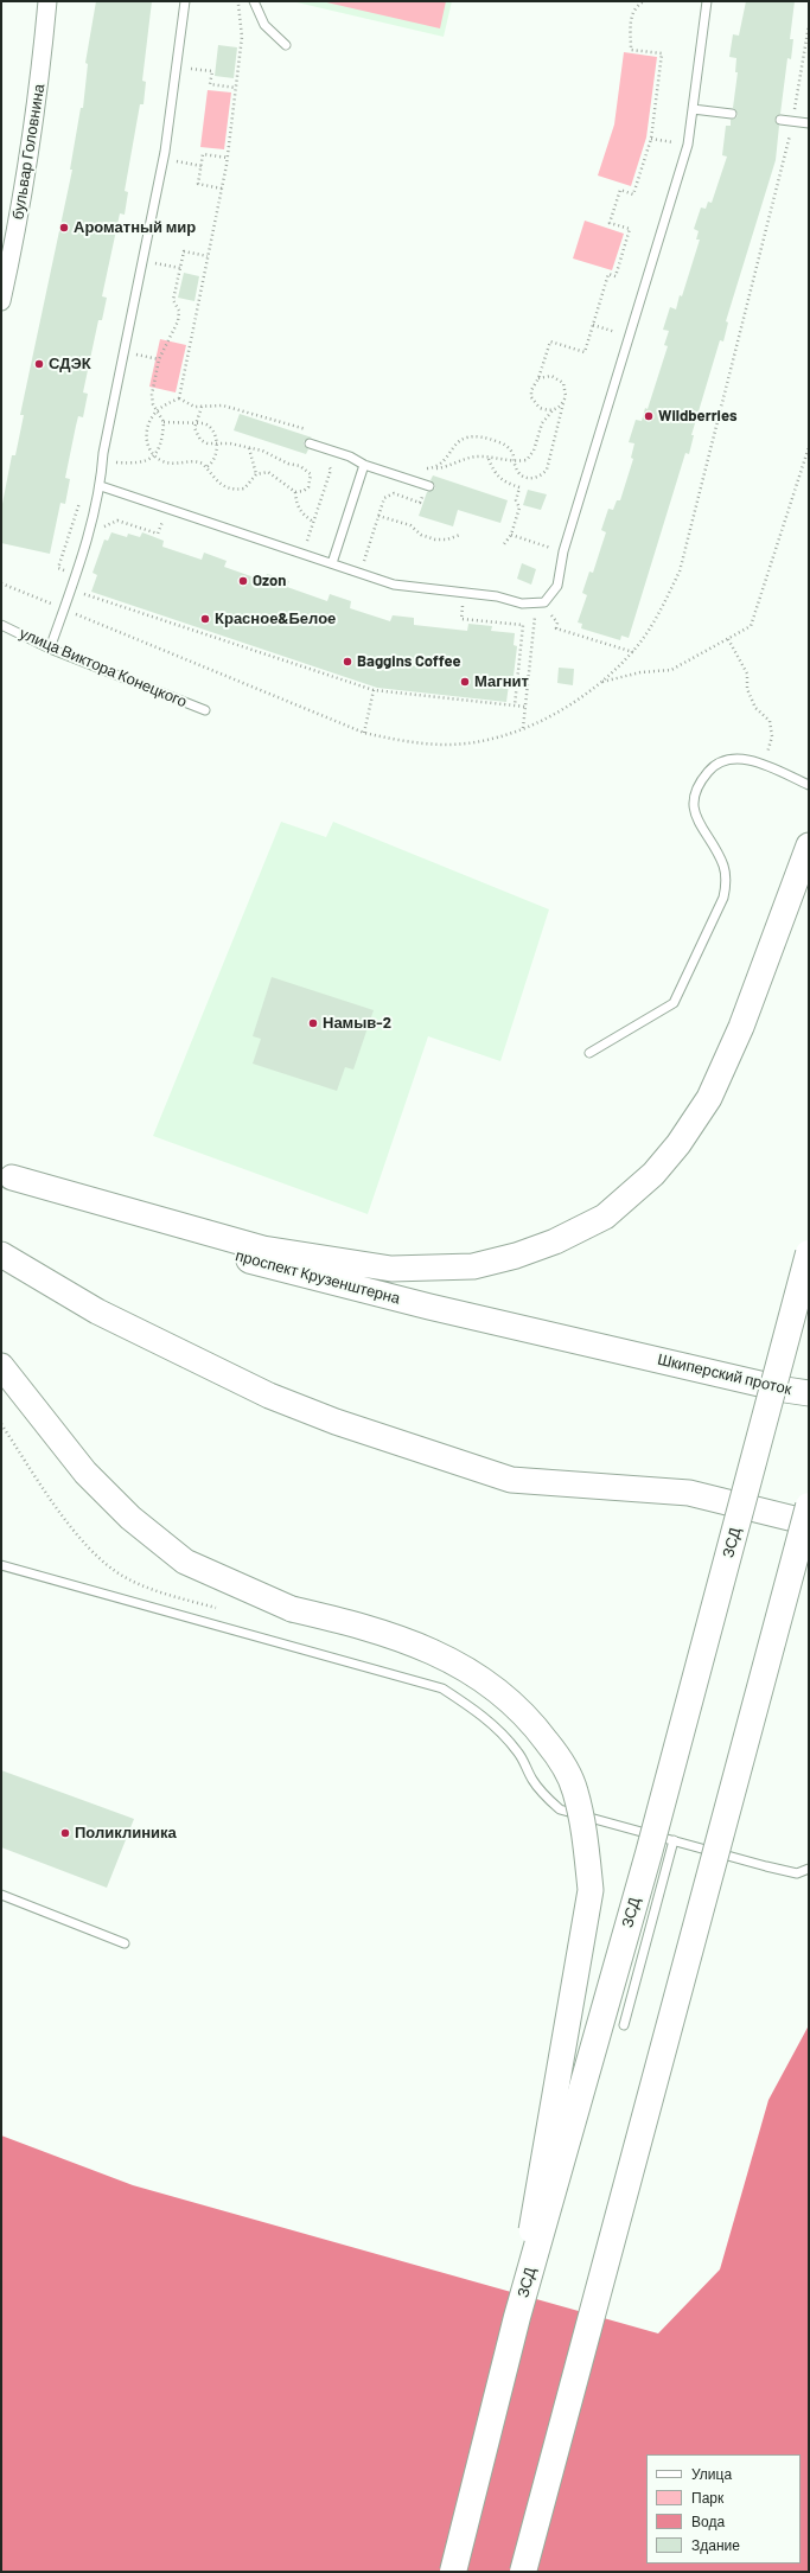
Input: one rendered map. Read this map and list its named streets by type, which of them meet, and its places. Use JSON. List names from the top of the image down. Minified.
{"streets":{"highway":["ЗСД"],"main road":["проспект Крузенштерна","Шкиперский проток"],"street":["бульвар Головнина"],"lane":["улица Виктора Конецкого"]},"crossings":[["проспект Крузенштерна","Шкиперский проток"]],"places":["Ароматный мир","СДЭК","Wildberries","Ozon","Красное&Белое","Baggins Coffee","Магнит","Намыв-2","Поликлиника"],"legend":["Улица","Парк","Вода","Здание"]}
